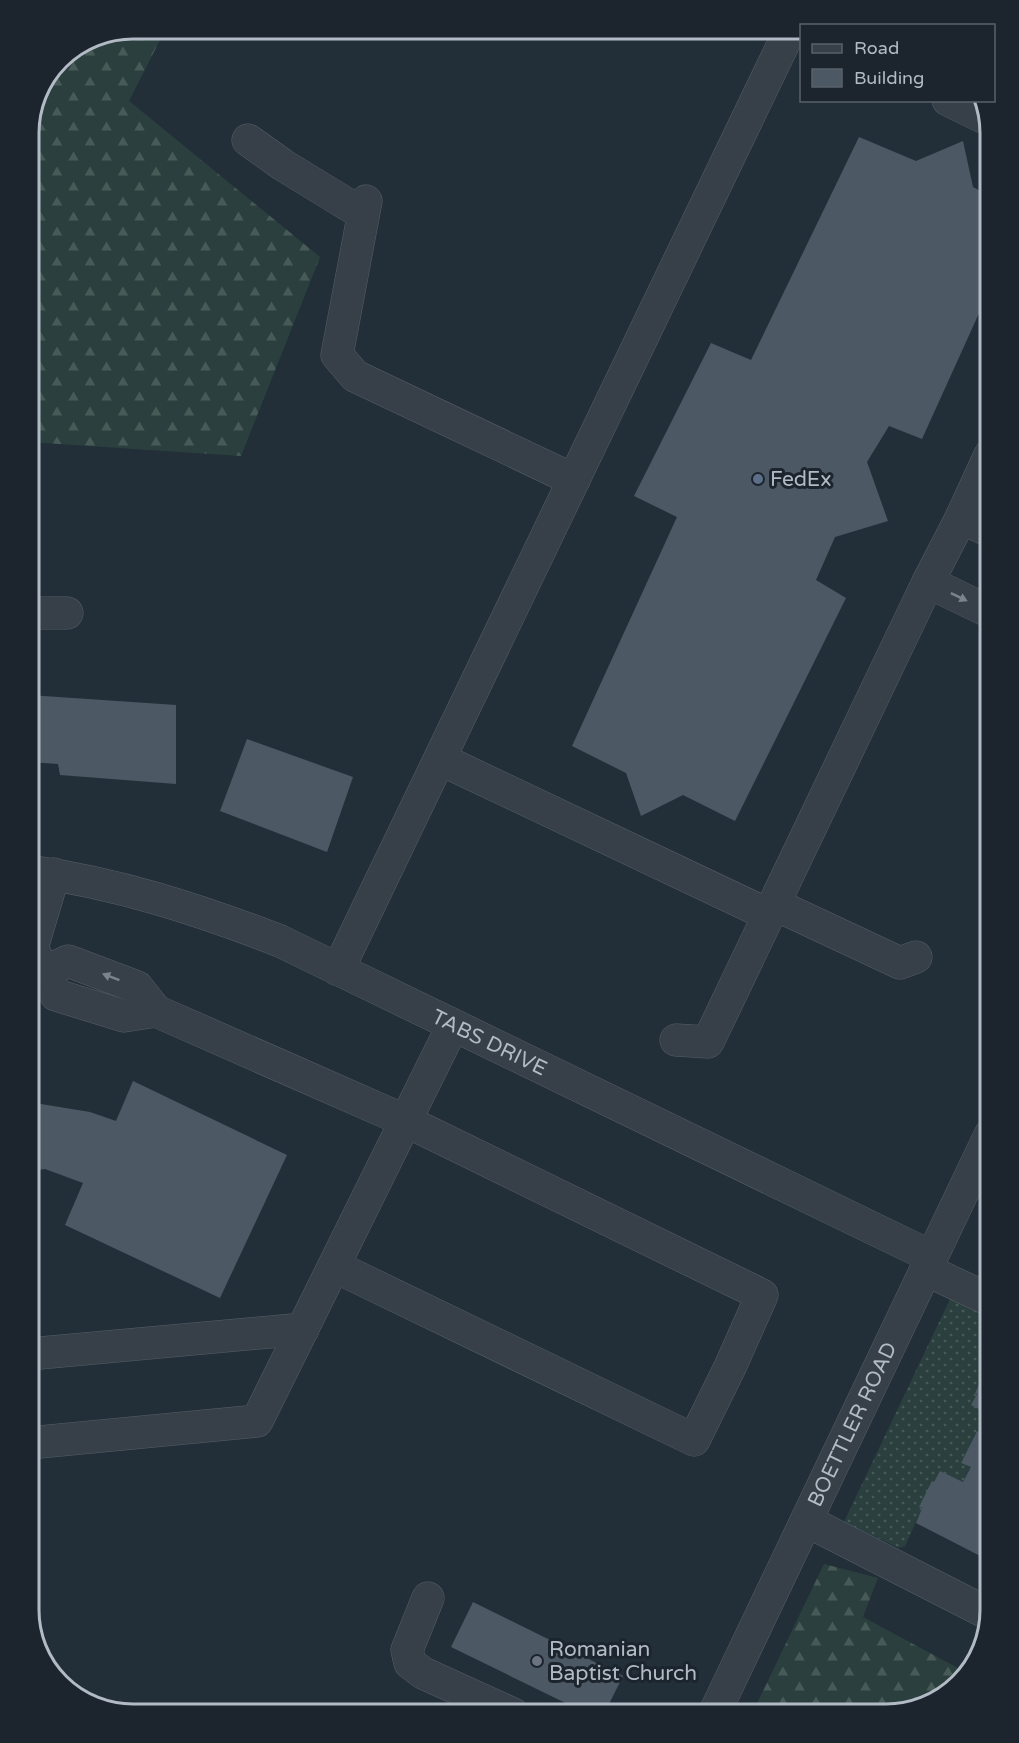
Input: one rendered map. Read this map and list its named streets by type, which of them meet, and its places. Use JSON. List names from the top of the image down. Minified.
{"streets":{"street":["TABS DRIVE","BOETTLER ROAD"]},"crossings":[["TABS DRIVE","BOETTLER ROAD"]],"places":["FedEx","Romanian Baptist Church"],"legend":["Road","Building"]}
